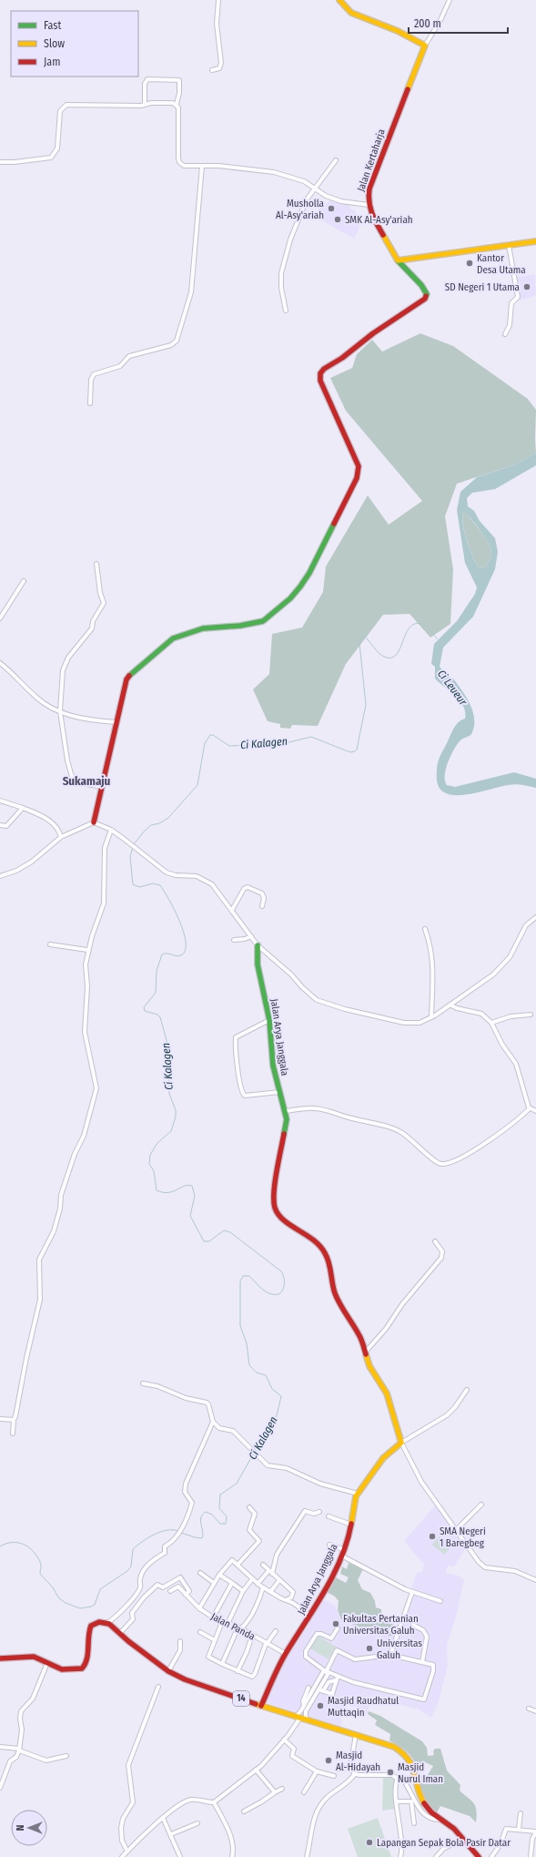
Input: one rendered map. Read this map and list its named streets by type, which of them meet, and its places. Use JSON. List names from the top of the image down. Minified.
{"streets":{"main road":["Jalan Kertaharja","Jalan Arya Janggala","14"],"street":["Jalan Panda"]},"crossings":[["Jalan Arya Janggala","Jalan Panda"],["Jalan Arya Janggala","14"]],"districts":["Sukamaju"],"water":["Ci Leueur","Ci Kalagen"],"places":["Musholla Al-Asy'ariah","SMK Al-Asy'ariah","Kantor Desa Utama","SD Negeri 1 Utama","SMA Negeri 1 Baregbeg","Fakultas Pertanian Universitas Galuh","Universitas Galuh","Masjid Raudhatul Muttaqin","Masjid Al-Hidayah","Masjid Nurul Iman","Lapangan Sepak Bola Pasir Datar"],"legend":["Fast","Slow","Jam"],"scale_bar":"200 m","north":"left"}
